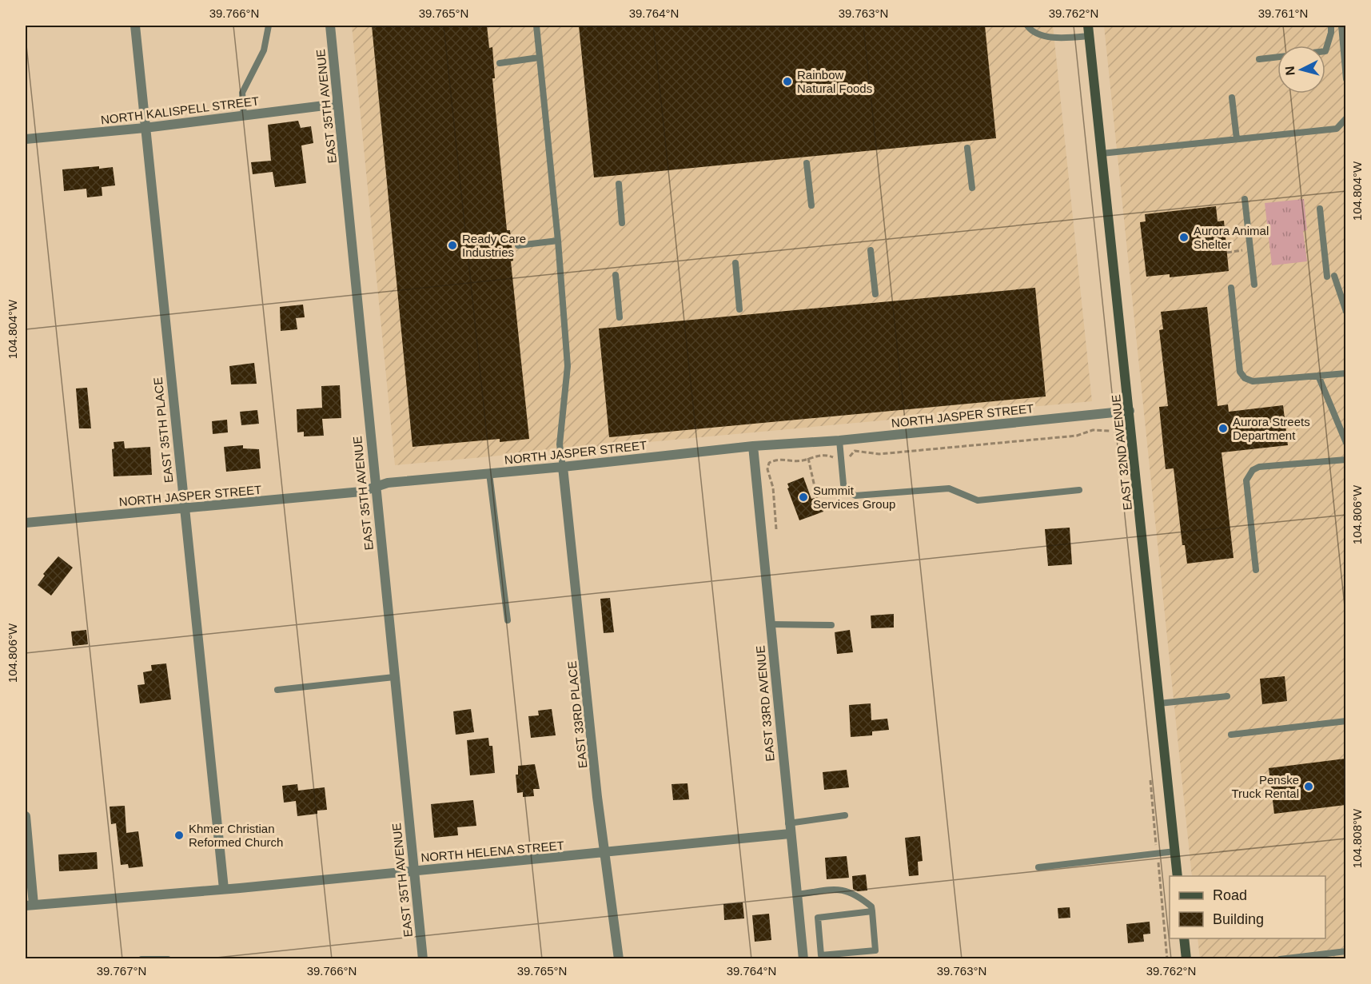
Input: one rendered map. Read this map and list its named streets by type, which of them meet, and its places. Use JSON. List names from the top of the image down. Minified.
{"streets":{"street":["EAST 35TH AVENUE","NORTH KALISPELL STREET","NORTH JASPER STREET","EAST 35TH PLACE","EAST 32ND AVENUE","EAST 33RD AVENUE","EAST 33RD PLACE","NORTH HELENA STREET"]},"crossings":[["EAST 35TH AVENUE","NORTH KALISPELL STREET"],["EAST 35TH AVENUE","NORTH JASPER STREET"],["EAST 35TH AVENUE","NORTH HELENA STREET"],["NORTH KALISPELL STREET","EAST 35TH PLACE"],["NORTH JASPER STREET","EAST 35TH PLACE"],["NORTH JASPER STREET","EAST 32ND AVENUE"],["NORTH JASPER STREET","EAST 33RD AVENUE"],["NORTH JASPER STREET","EAST 33RD PLACE"],["EAST 35TH PLACE","NORTH HELENA STREET"],["EAST 33RD AVENUE","NORTH HELENA STREET"],["EAST 33RD PLACE","NORTH HELENA STREET"]],"places":["Rainbow Natural Foods","Aurora Animal Shelter","Ready Care Industries","Aurora Streets Department","Summit Services Group","Penske Truck Rental","Khmer Christian Reformed Church"],"legend":["Road","Building"],"north":"left","coordinates":["39.766°N","39.765°N","39.764°N","39.763°N","39.762°N","39.761°N","104.804°W","104.806°W","104.808°W","39.767°N"]}
